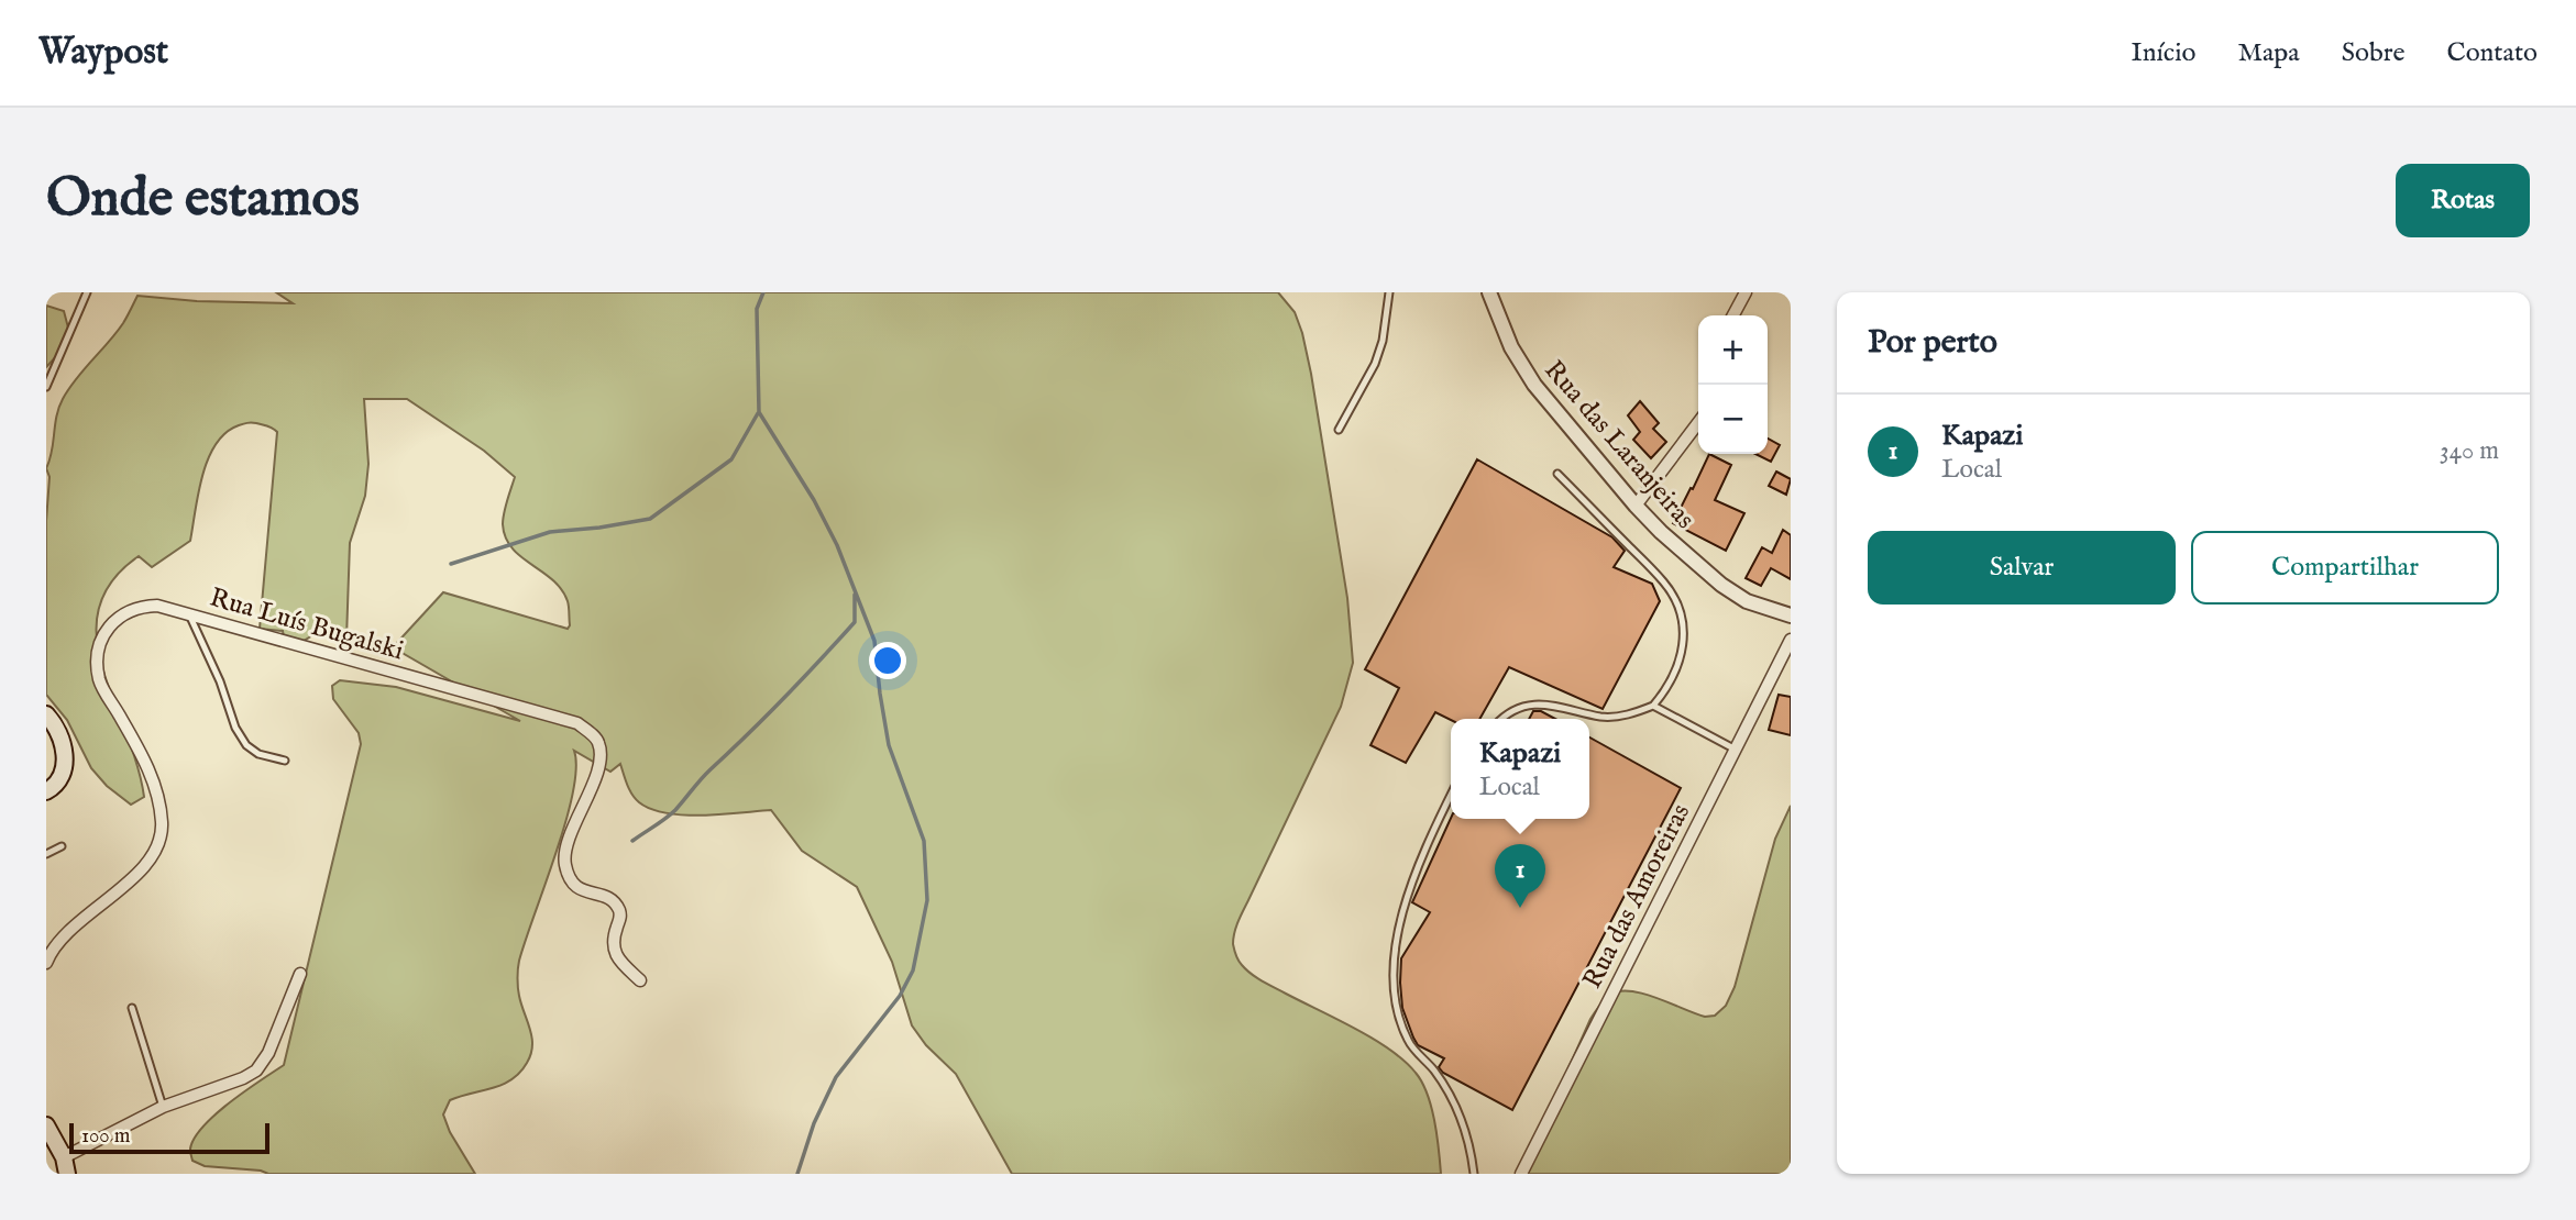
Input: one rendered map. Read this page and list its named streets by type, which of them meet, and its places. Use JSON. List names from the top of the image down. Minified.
{"streets":{"street":["Rua das Laranjeiras","Rua Luís Bugalski","Rua das Amoreiras"]},"scale_bar":"100 m","page":{"header":"Waypost","nav":["Início","Mapa","Sobre","Contato"],"buttons":["Rotas",["Salvar","Compartilhar"]],"title":"Onde estamos","heading":"Por perto","map_buttons":["+","−"],"list":[{"mark":"1","name":"Kapazi","note":"Local","value":"340 m"}],"popup":["Kapazi","Local"],"pins":"1","scale":"100 m"}}
